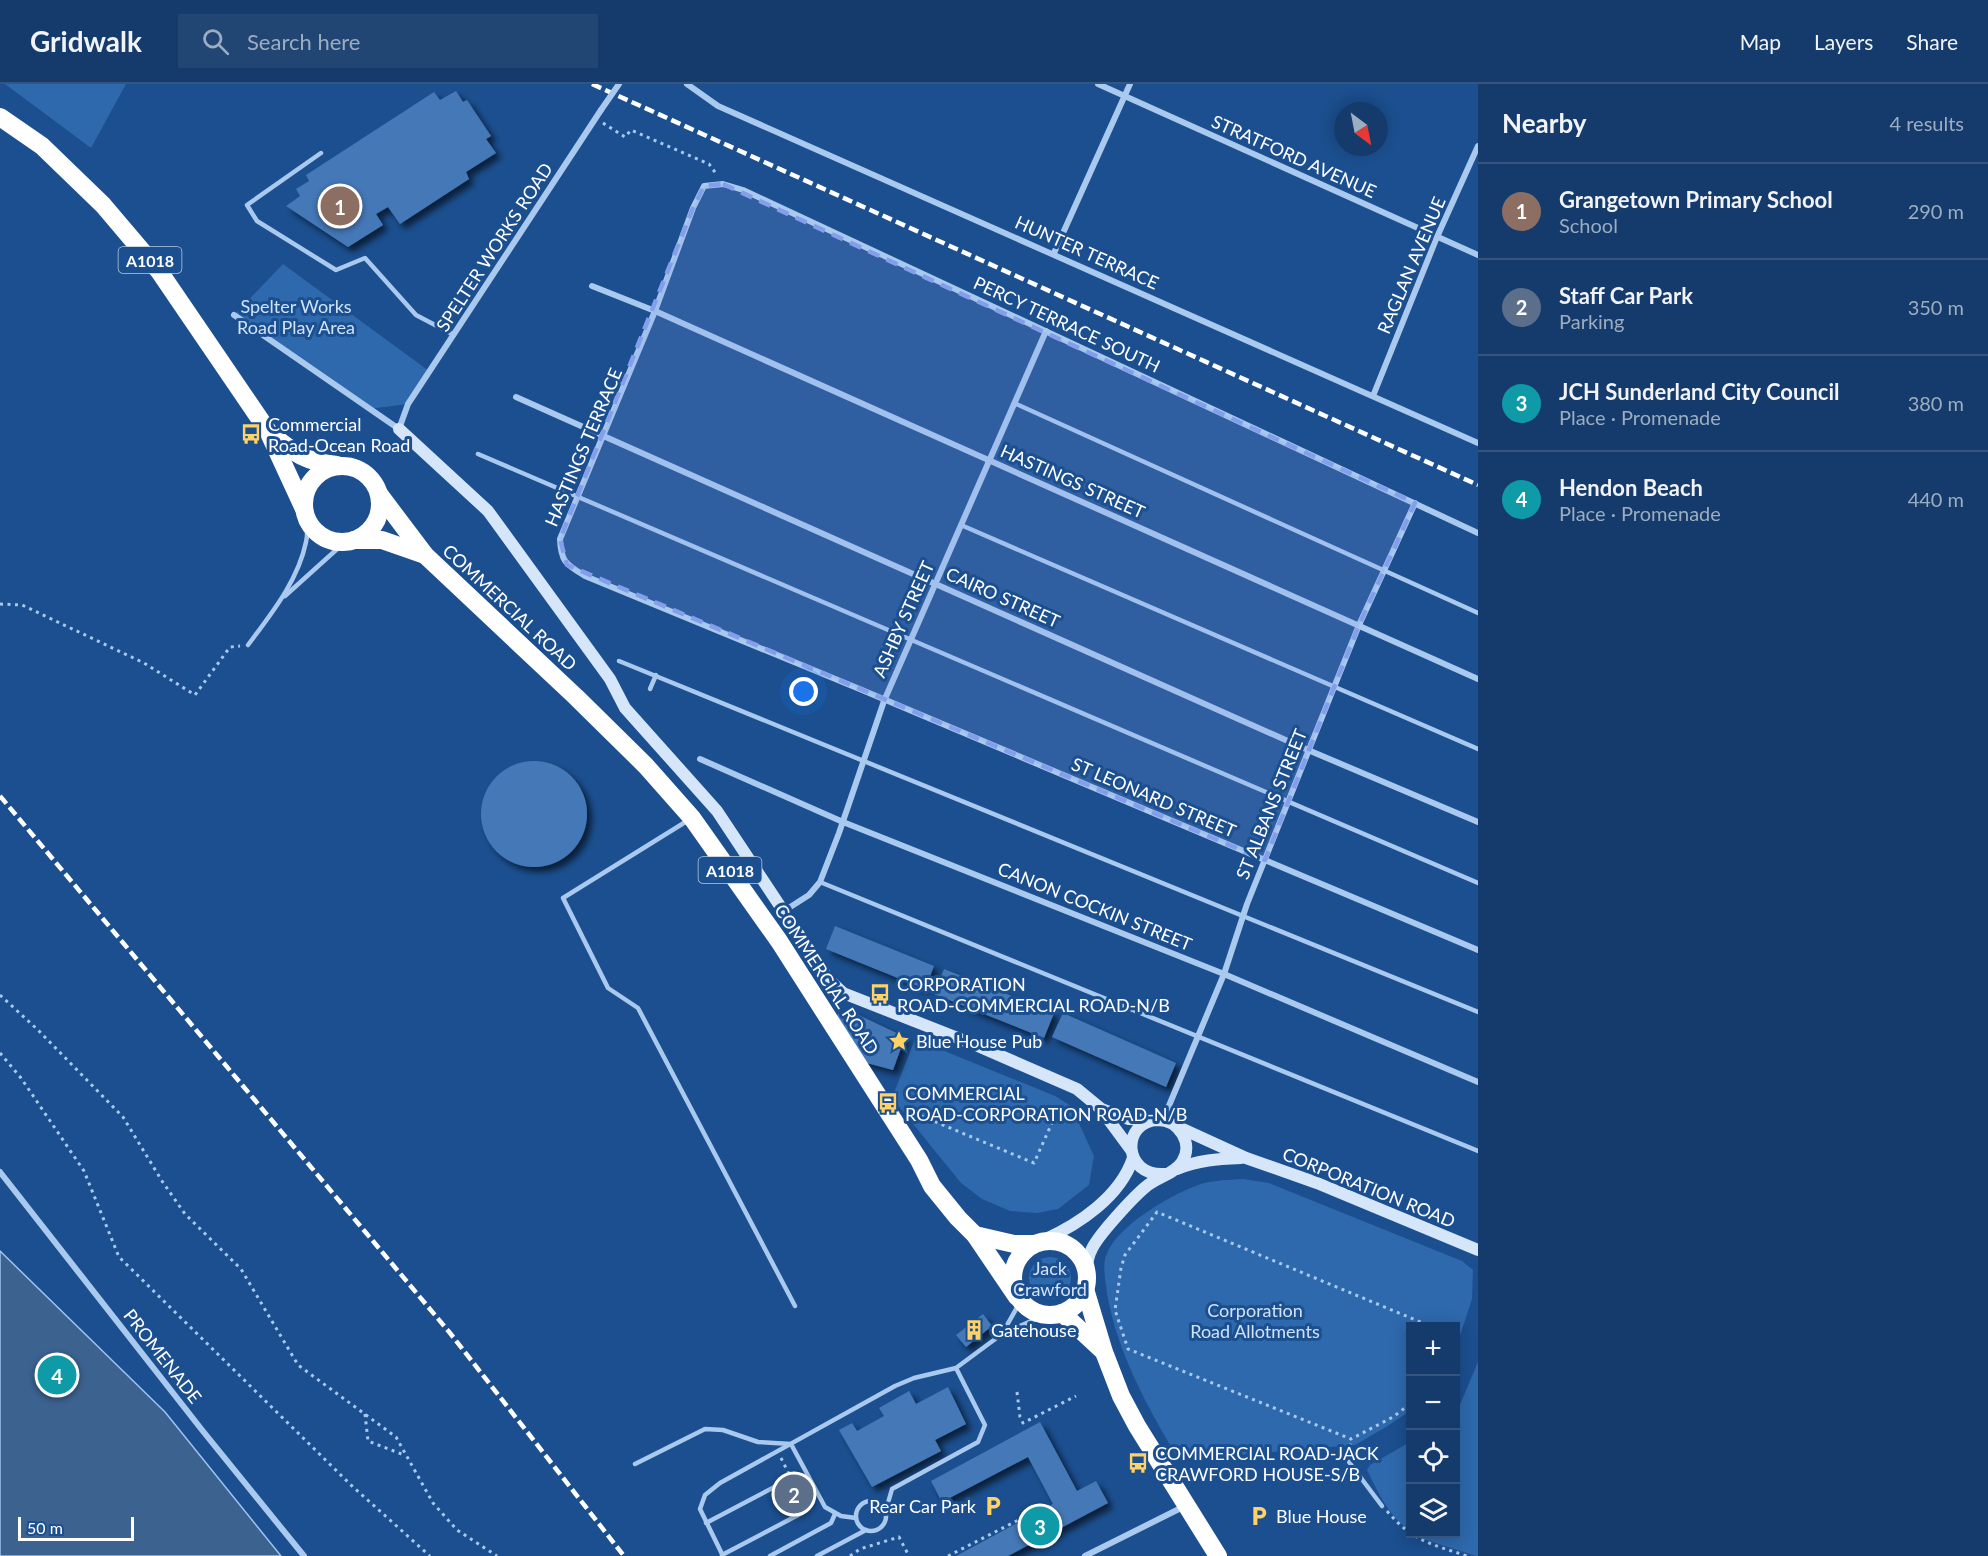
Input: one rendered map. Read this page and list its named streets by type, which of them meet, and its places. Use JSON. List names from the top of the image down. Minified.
{"streets":{"highway":["A1018","COMMERCIAL ROAD"],"street":["STRATFORD AVENUE","SPELTER WORKS ROAD","HUNTER TERRACE","RAGLAN AVENUE","PERCY TERRACE SOUTH","HASTINGS TERRACE","HASTINGS STREET","CAIRO STREET","ASHBY STREET","ST LEONARD STREET","ST ALBANS STREET","CANON COCKIN STREET","CORPORATION ROAD","PROMENADE"]},"crossings":[["STRATFORD AVENUE","RAGLAN AVENUE"],["SPELTER WORKS ROAD","COMMERCIAL ROAD"],["HUNTER TERRACE","RAGLAN AVENUE"],["A1018","COMMERCIAL ROAD"],["PERCY TERRACE SOUTH","HASTINGS TERRACE"],["PERCY TERRACE SOUTH","ASHBY STREET"],["PERCY TERRACE SOUTH","ST ALBANS STREET"],["HASTINGS TERRACE","HASTINGS STREET"],["HASTINGS TERRACE","CAIRO STREET"],["HASTINGS TERRACE","ASHBY STREET"],["HASTINGS TERRACE","ST LEONARD STREET"],["HASTINGS STREET","ASHBY STREET"],["HASTINGS STREET","ST ALBANS STREET"],["CAIRO STREET","ASHBY STREET"],["CAIRO STREET","ST ALBANS STREET"],["COMMERCIAL ROAD","ASHBY STREET"],["COMMERCIAL ROAD","CORPORATION ROAD"],["ASHBY STREET","ST LEONARD STREET"],["ASHBY STREET","CANON COCKIN STREET"],["ST LEONARD STREET","ST ALBANS STREET"],["ST ALBANS STREET","CANON COCKIN STREET"],["ST ALBANS STREET","CORPORATION ROAD"]],"parks":["Spelter Works Road Play Area","Jack Crawford","Corporation Road Allotments"],"places":{"bus stop":["Commercial Road-Ocean Road","CORPORATION ROAD-COMMERCIAL ROAD-N/B","COMMERCIAL ROAD-CORPORATION ROAD-N/B","COMMERCIAL ROAD-JACK CRAWFORD HOUSE-S/B"],"place":["Blue House Pub"],"building":["Gatehouse"],"parking":["Rear Car Park","Blue House"]},"scale_bar":"50 m","north":"bottom right","page":{"header":"Gridwalk","search":"Search here","nav":["Map","Layers","Share"],"heading":["Nearby","4 results"],"list":[{"mark":"1","name":"Grangetown Primary School","note":"School","value":"290 m"},{"mark":"2","name":"Staff Car Park","note":"Parking","value":"350 m"},{"mark":"3","name":"JCH Sunderland City Council","note":"Place · Promenade","value":"380 m"},{"mark":"4","name":"Hendon Beach","note":"Place · Promenade","value":"440 m"}],"pins":["1","4","2","3"],"map_buttons":["+","−"],"scale":"50 m"}}
